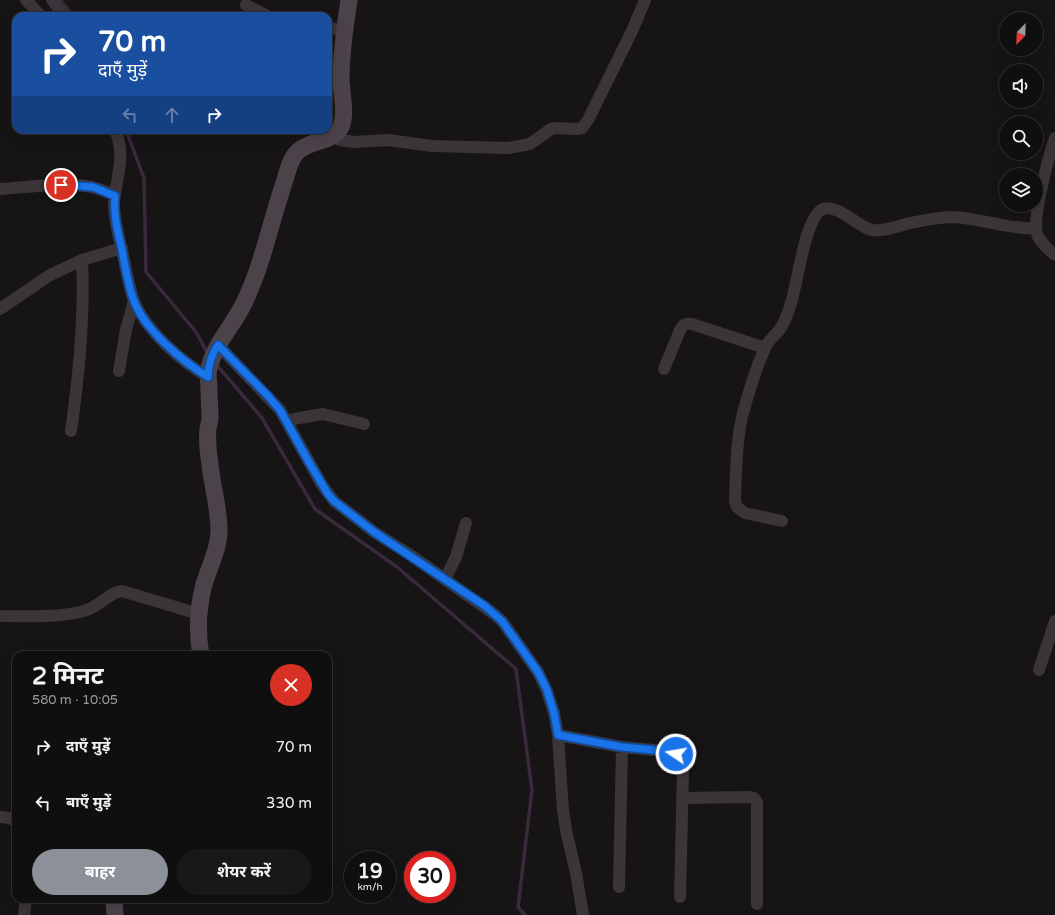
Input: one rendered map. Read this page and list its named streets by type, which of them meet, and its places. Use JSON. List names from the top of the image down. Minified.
{"north":"bottom left","page":{"turn":["70 m","दाएँ मुड़ें"],"heading":["2 मिनट","580 m · 10:05"],"list":[{"name":"दाएँ मुड़ें","value":"70 m"},{"name":"बाएँ मुड़ें","value":"330 m"}],"buttons":["बाहर","शेयर करें"],"speed":"19 km/h","limit":"30"}}
